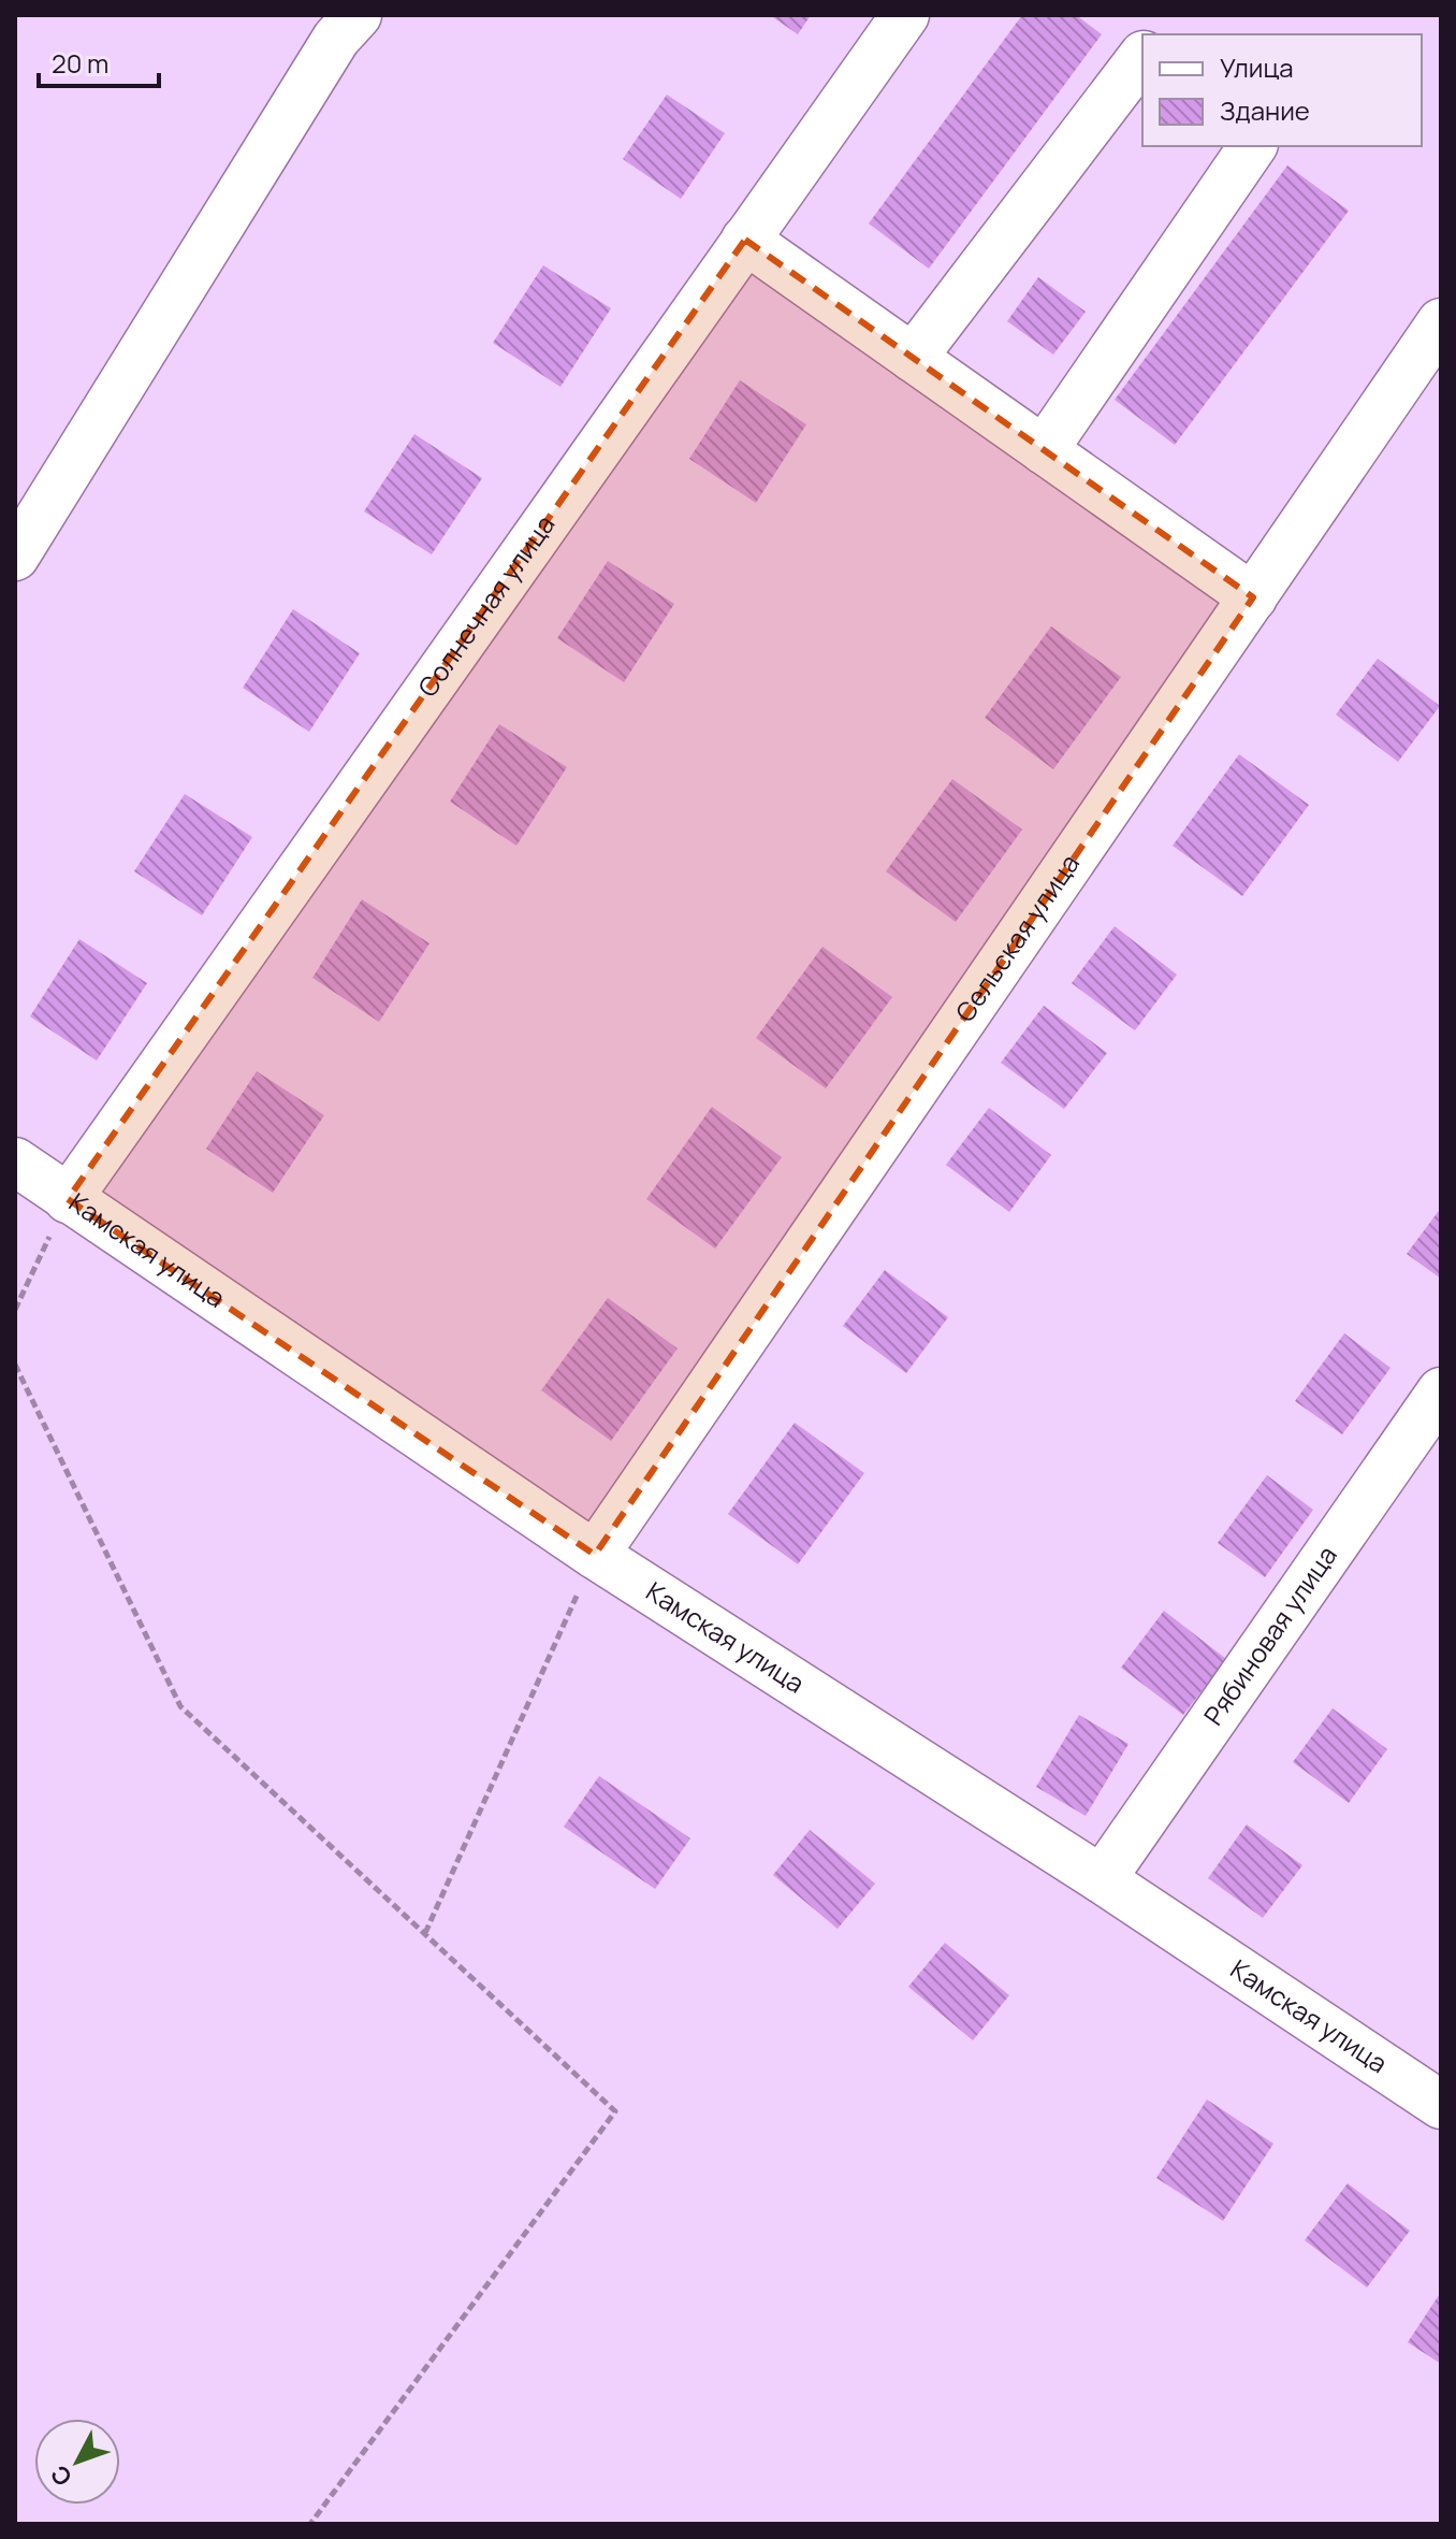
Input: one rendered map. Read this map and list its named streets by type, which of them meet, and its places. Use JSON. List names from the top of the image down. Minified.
{"streets":{"street":["Солнечная улица","Сельская улица","Камская улица","Рябиновая улица"]},"crossings":[["Солнечная улица","Камская улица"],["Сельская улица","Камская улица"],["Камская улица","Рябиновая улица"]],"legend":["Улица","Здание"],"scale_bar":"20 m","north":"bottom left"}
